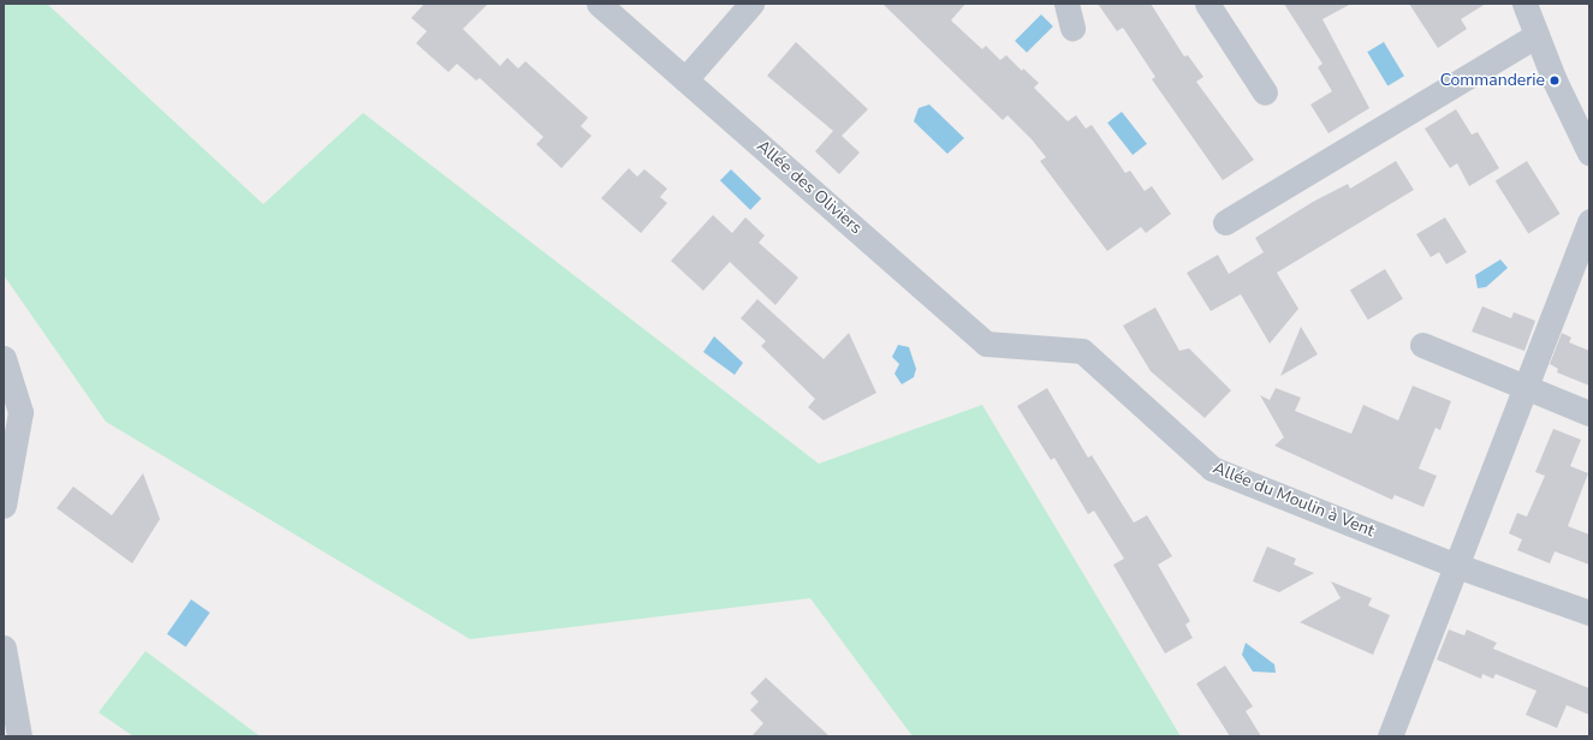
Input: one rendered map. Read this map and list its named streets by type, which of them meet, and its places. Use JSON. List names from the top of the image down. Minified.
{"streets":{"street":["Allée des Oliviers","Allée du Moulin à Vent"]},"crossings":[["Allée des Oliviers","Allée du Moulin à Vent"]],"places":["Commanderie"]}
